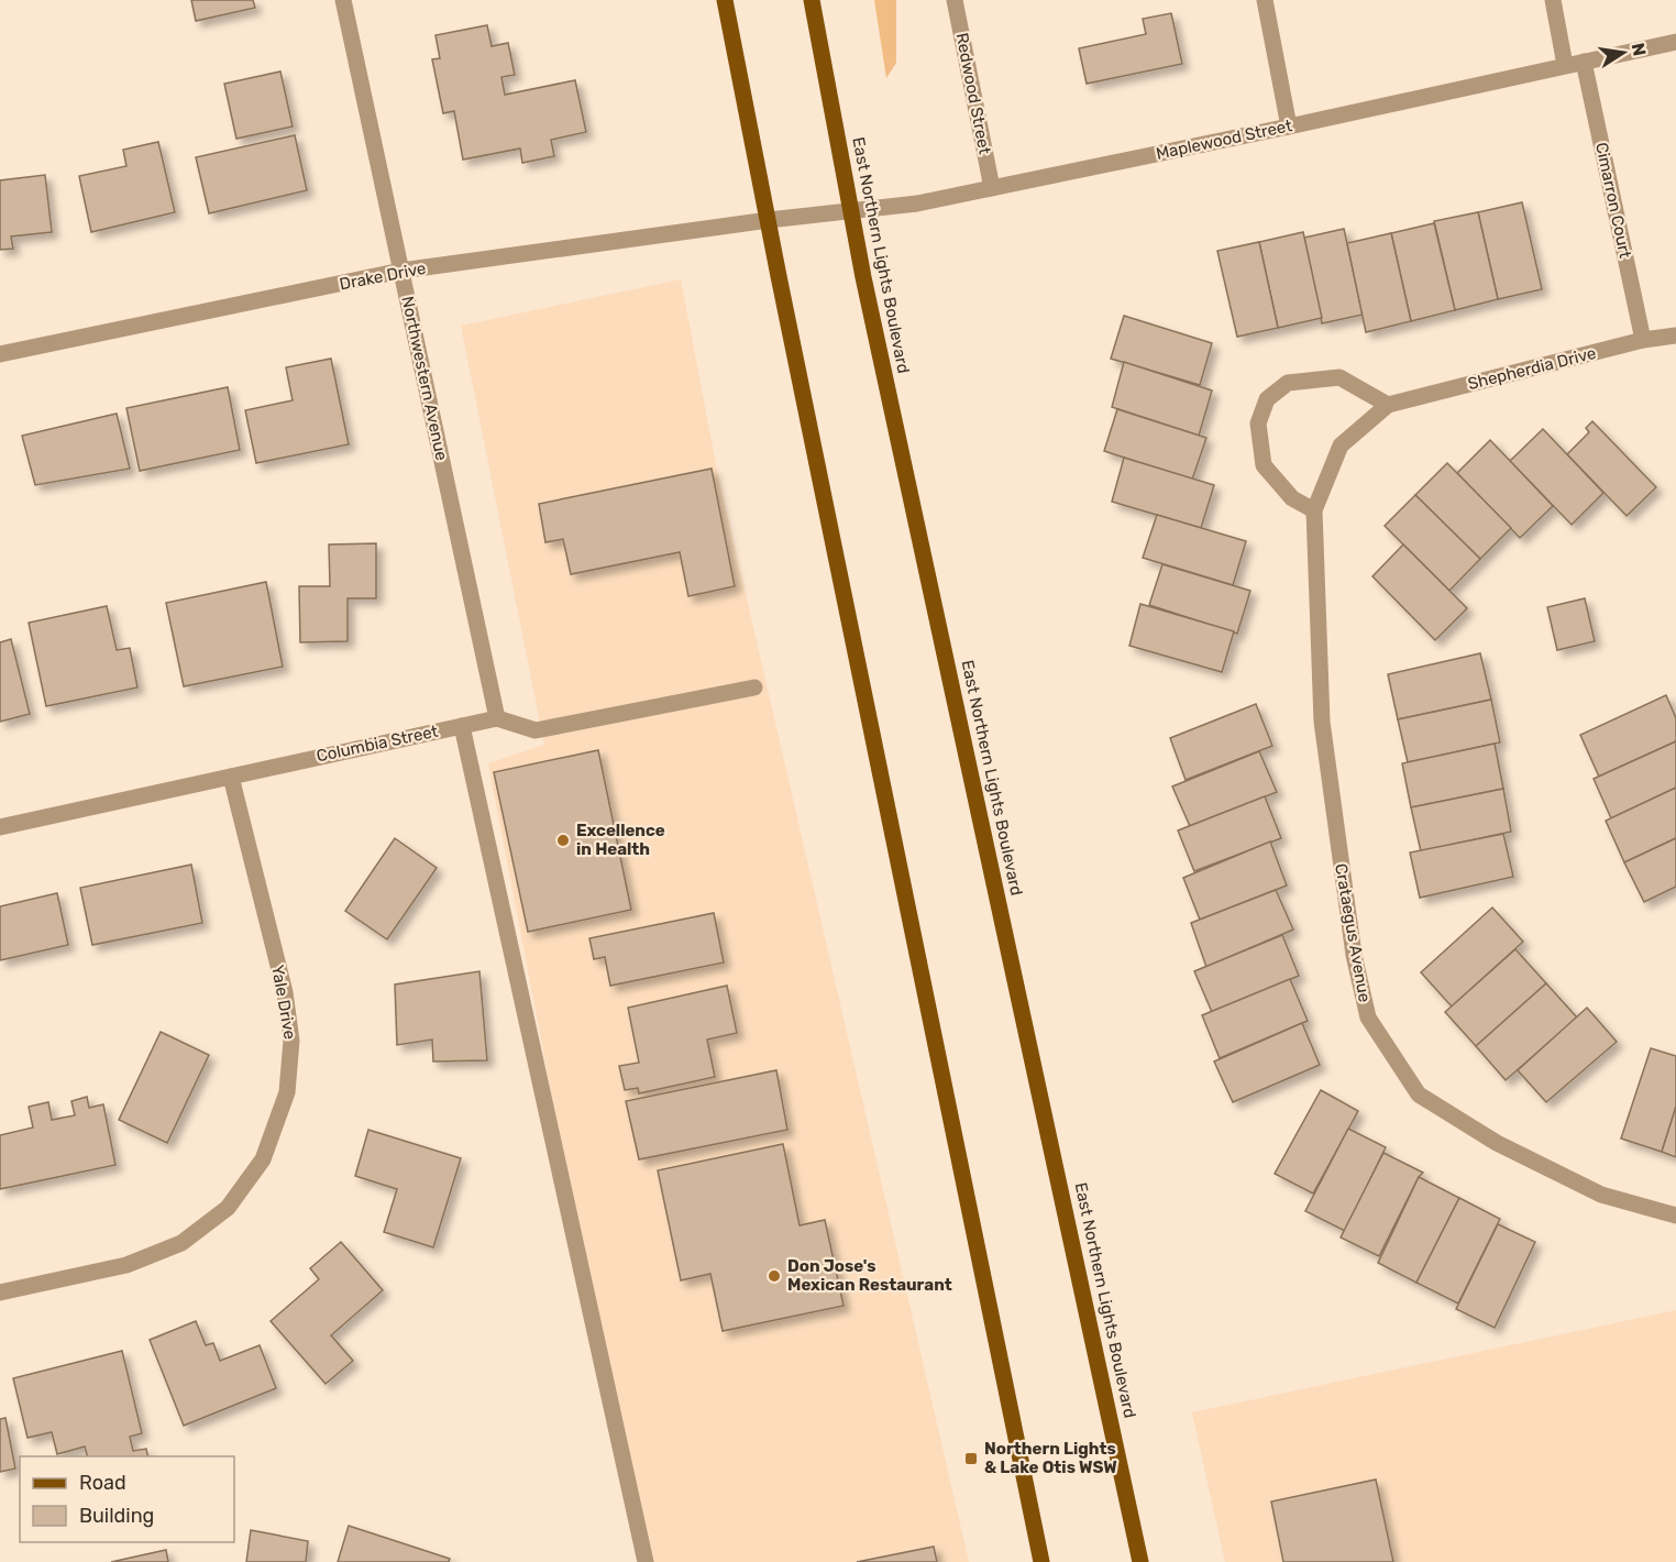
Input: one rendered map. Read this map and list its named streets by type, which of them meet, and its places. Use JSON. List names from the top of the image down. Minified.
{"streets":{"main road":["East Northern Lights Boulevard"],"street":["Redwood Street","Maplewood Street","Cimarron Court","Drake Drive","Shepherdia Drive","Northwestern Avenue","Columbia Street","Crataegus Avenue","Yale Drive"]},"crossings":[["Redwood Street","Maplewood Street"],["Maplewood Street","Cimarron Court"],["Maplewood Street","East Northern Lights Boulevard"],["Maplewood Street","Drake Drive"],["Cimarron Court","Shepherdia Drive"],["Drake Drive","Northwestern Avenue"],["Northwestern Avenue","Columbia Street"],["Columbia Street","Yale Drive"]],"places":{"other":["Excellence in Health","Don Jose's Mexican Restaurant"],"transit":["Northern Lights & Lake Otis WSW"]},"legend":["Road","Building"],"north":"right"}
